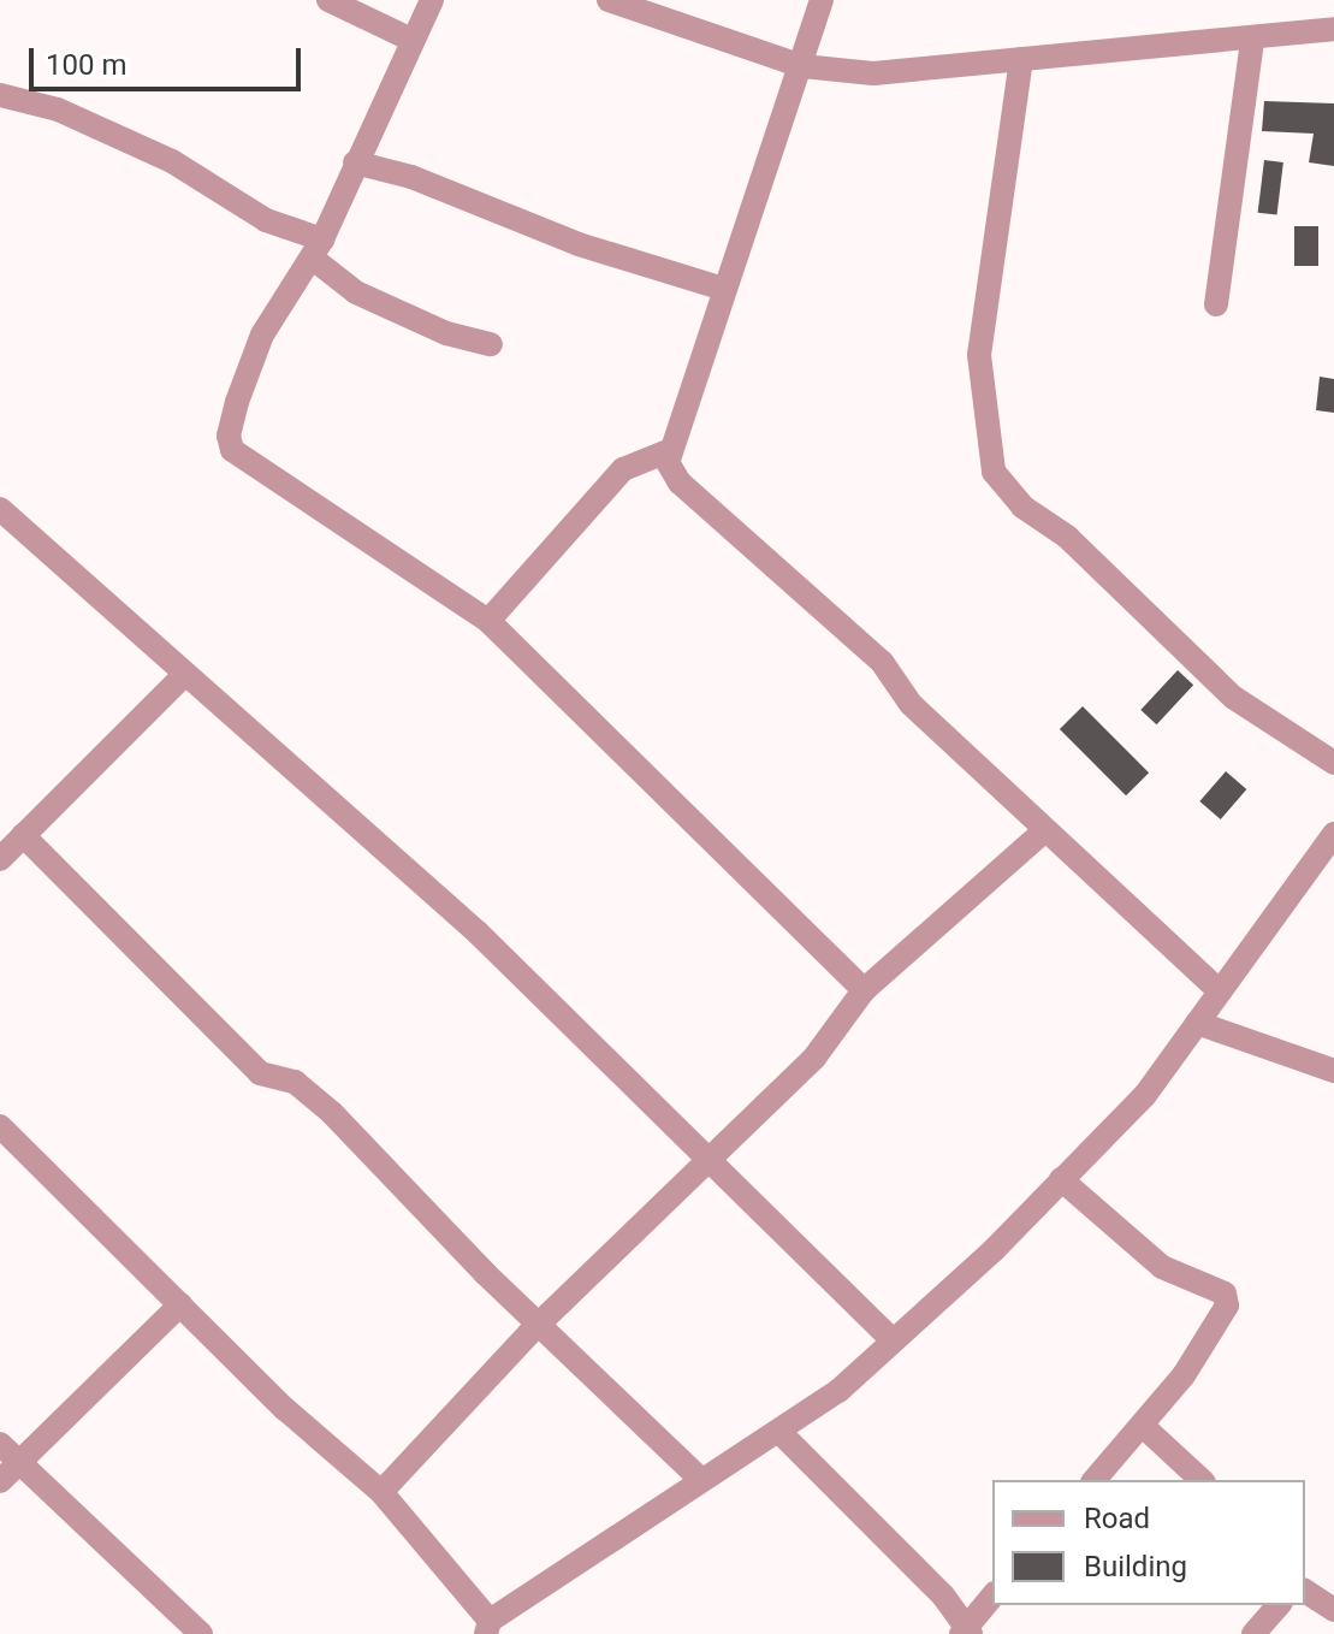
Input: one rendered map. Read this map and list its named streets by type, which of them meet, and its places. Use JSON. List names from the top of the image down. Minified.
{"legend":["Road","Building"],"scale_bar":"100 m"}
